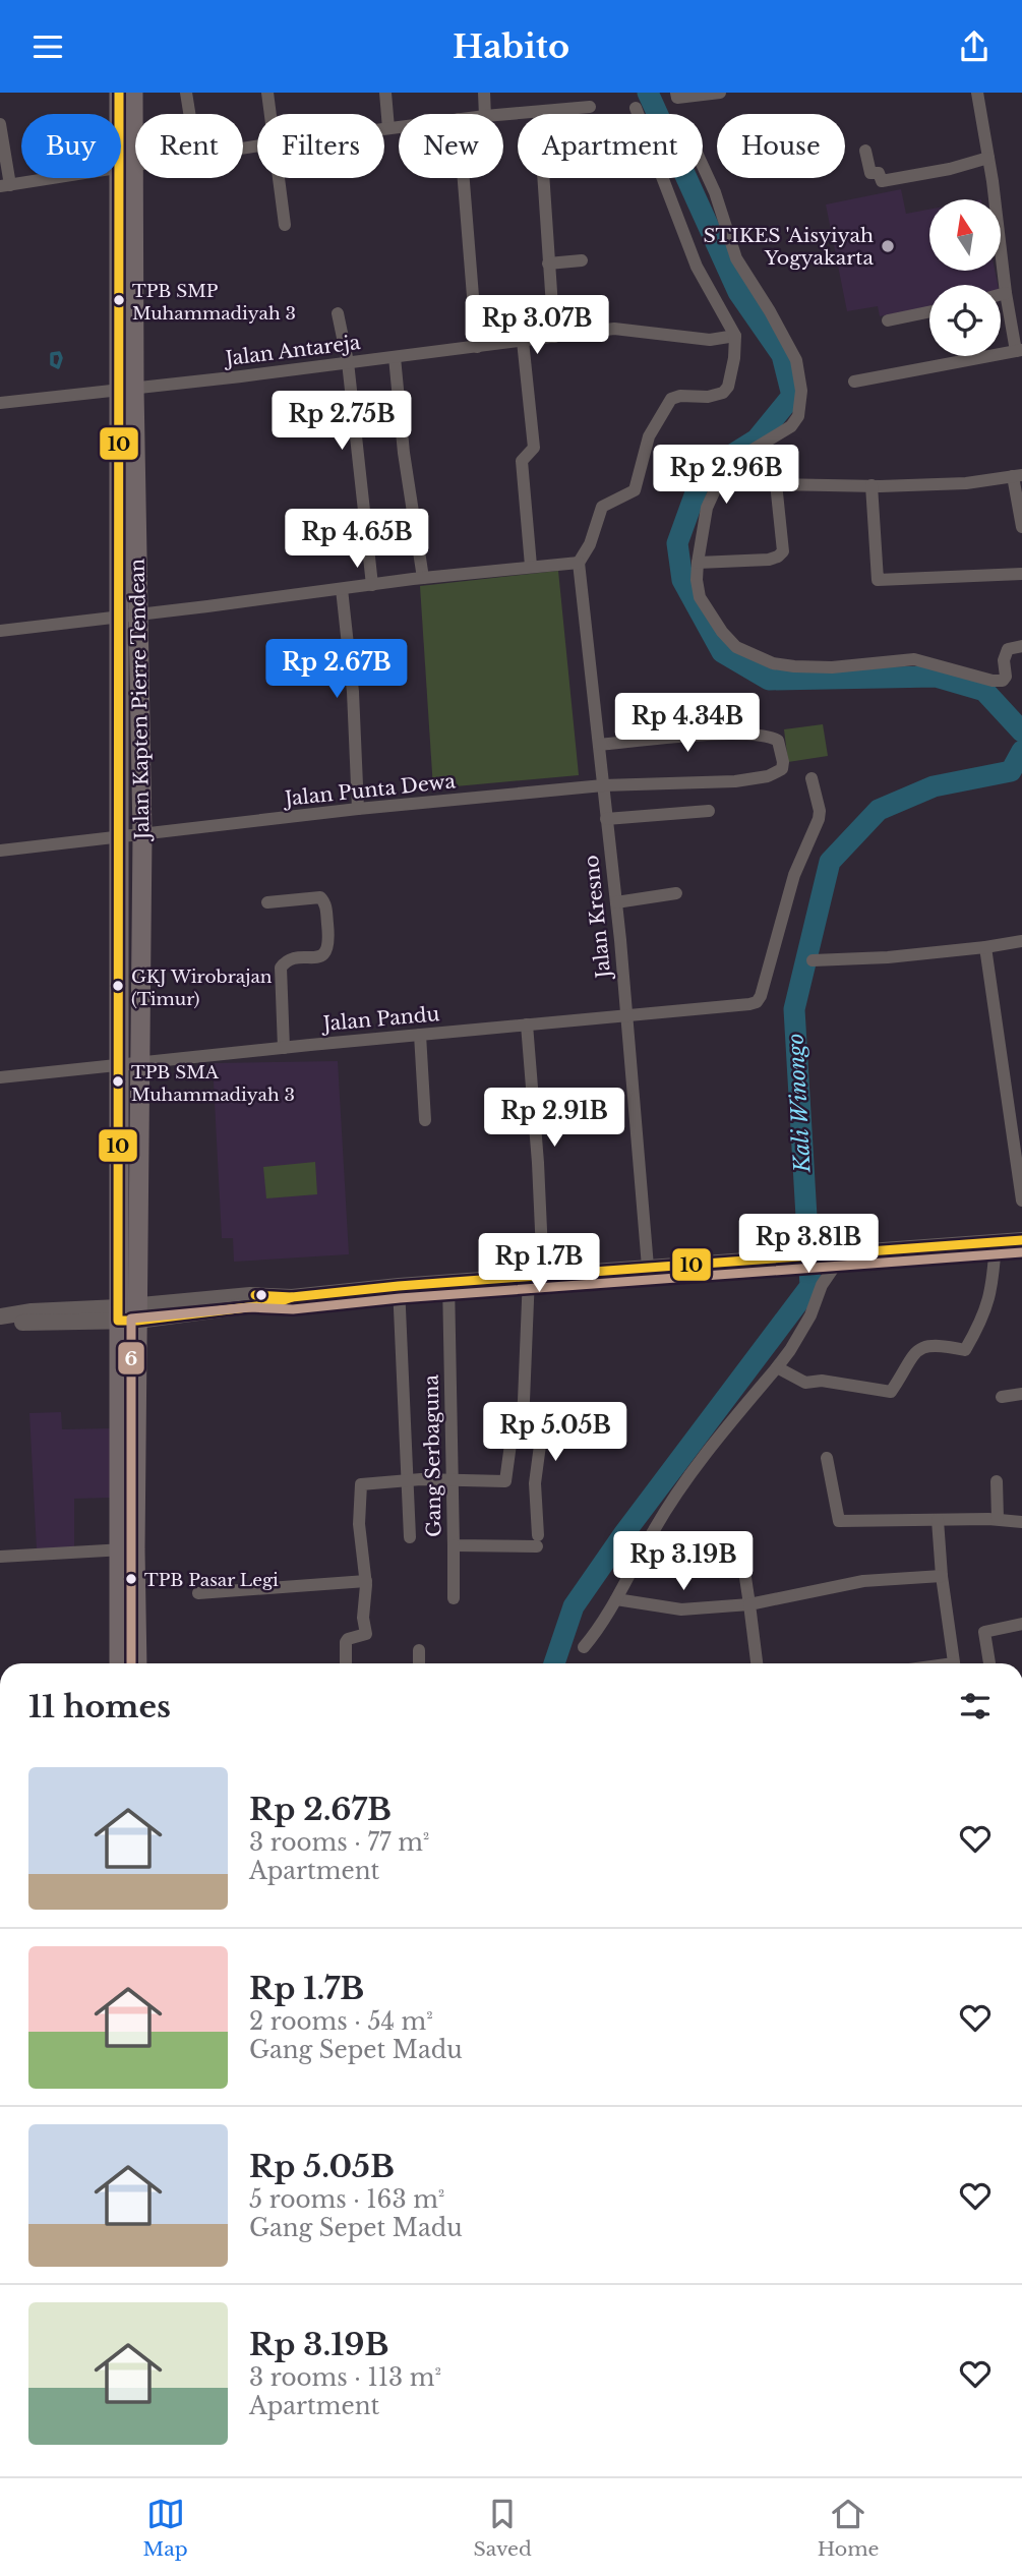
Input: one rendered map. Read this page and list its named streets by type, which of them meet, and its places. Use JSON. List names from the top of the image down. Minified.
{"streets":{"main road":["Jalan Kapten Pierre Tendean"],"street":["Jalan Antareja","Jalan Punta Dewa","Jalan Kresno","Jalan Pandu","Gang Serbaguna"]},"crossings":[["Jalan Antareja","Jalan Kapten Pierre Tendean"],["Jalan Kapten Pierre Tendean","Jalan Punta Dewa"],["Jalan Kapten Pierre Tendean","Jalan Pandu"],["Jalan Punta Dewa","Jalan Kresno"],["Jalan Kresno","Jalan Pandu"]],"water":["Kali Winongo"],"places":["STIKES 'Aisyiyah Yogyakarta","TPB SMP Muhammadiyah 3","GKJ Wirobrajan (Timur)","TPB SMA Muhammadiyah 3","TPB Pasar Legi"],"lines":["transit line 10","transit line 6"],"north":"top","page":{"header":"Habito","chip":["Buy","Rent","Filters","New","Apartment","House"],"price":["Rp 3.07B","Rp 2.75B","Rp 2.96B","Rp 4.65B","Rp 2.67B","Rp 4.34B","Rp 2.91B","Rp 3.81B","Rp 1.7B","Rp 5.05B","Rp 3.19B"],"heading":"11 homes","list":[{"name":"Rp 2.67B","note":"3 rooms · 77 m² · Apartment"},{"name":"Rp 1.7B","note":"2 rooms · 54 m² · Gang Sepet Madu"},{"name":"Rp 5.05B","note":"5 rooms · 163 m² · Gang Sepet Madu"},{"name":"Rp 3.19B","note":"3 rooms · 113 m² · Apartment"}],"tabs":["Map","Saved","Home"]}}
